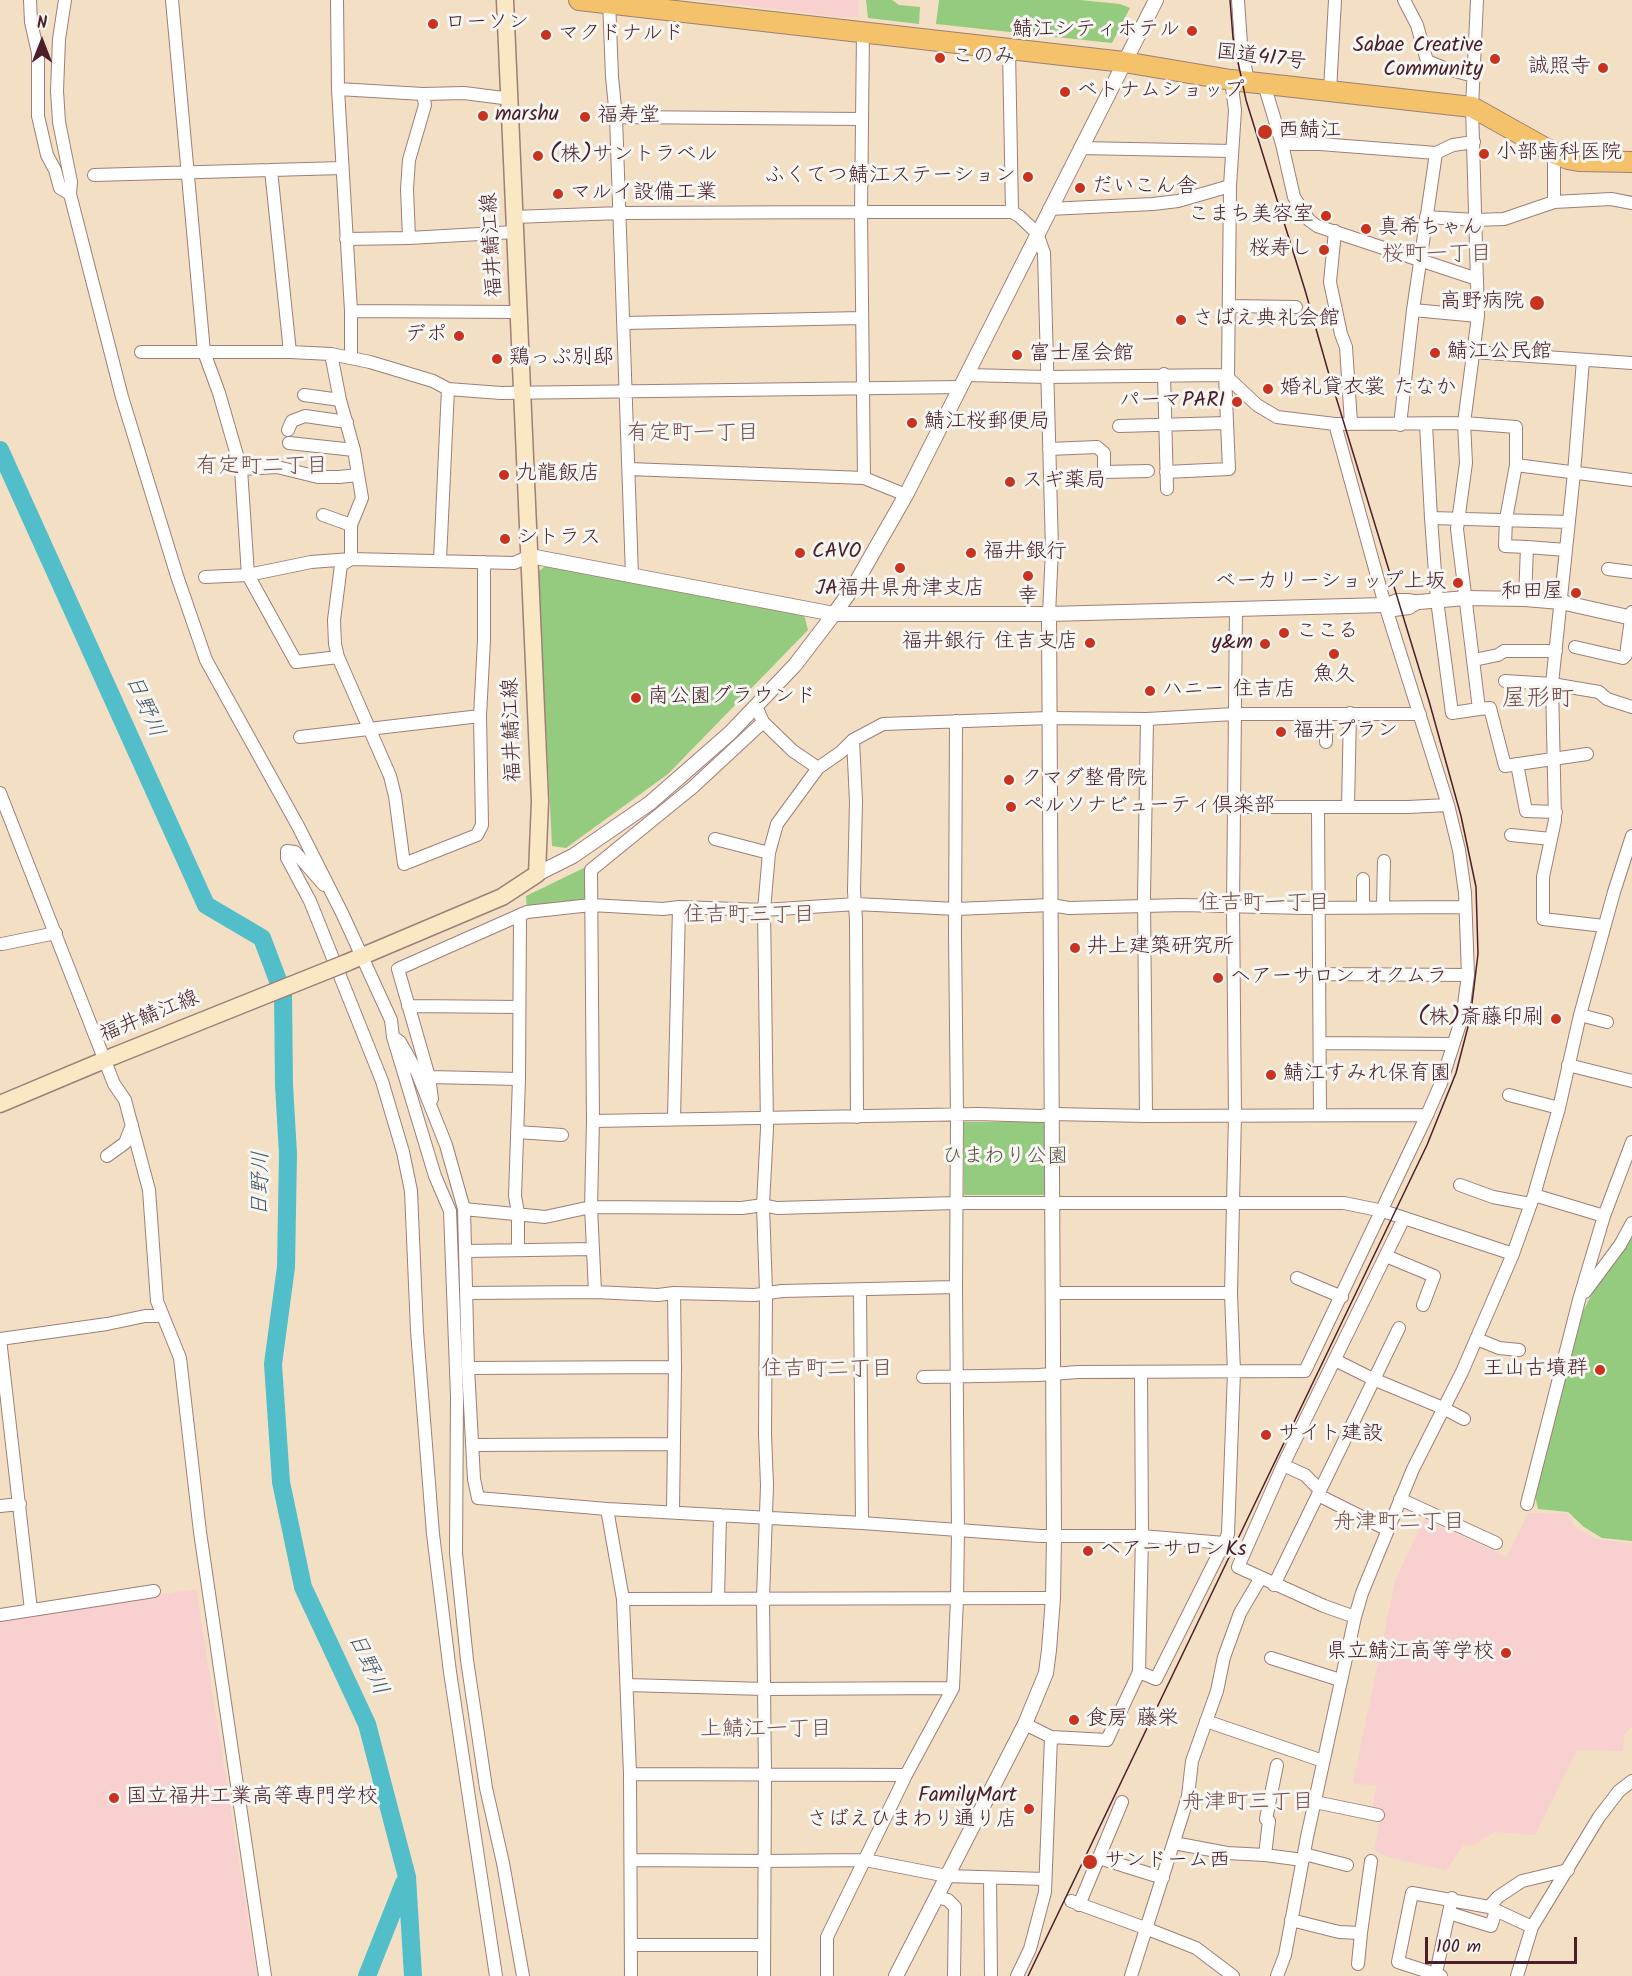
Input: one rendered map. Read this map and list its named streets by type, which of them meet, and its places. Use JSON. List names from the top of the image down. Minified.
{"streets":{"highway":["国道417号"],"main road":["福井鯖江線"]},"districts":["桜町一丁目","有定町一丁目","有定町二丁目","屋形町","住吉町一丁目","住吉町三丁目","住吉町二丁目","舟津町二丁目","上鯖江一丁目","舟津町三丁目"],"water":["日野川"],"parks":["ひまわり公園"],"places":["ローソン","鯖江シティホテル","マクドナルド","このみ","Sabae Creative Community","誠照寺","ベトナムショップ","marshu","福寿堂","西鯖江","小部歯科医院","(株)サントラベル","ふくてつ鯖江ステーション","だいこん舎","マルイ設備工業","こまち美容室","真希ちゃん","桜寿し","高野病院","さばえ典礼会館","デポ","鯖江公民館","富士屋会館","鶏っぷ別邸","婚礼貸衣裳 たなか","パーマPARI","鯖江桜郵便局","九龍飯店","スギ薬局","シトラス","CAVO","福井銀行","JA福井県舟津支店","幸","ベーカリーショップ上坂","和田屋","ここる","福井銀行 住吉支店","y&m","魚久","ハニー 住吉店","南公園グラウンド","福井プラン","クマダ整骨院","ペルソナビューティ倶楽部","井上建築研究所","ヘアーサロン オクムラ","(株)斎藤印刷","鯖江すみれ保育園","王山古墳群","サイト建設","ヘアーサロンKs","県立鯖江高等学校","食房 藤栄","国立福井工業高等専門学校","FamilyMart さばえひまわり通り店","サンドーム西"],"scale_bar":"100 m","north":"top"}
